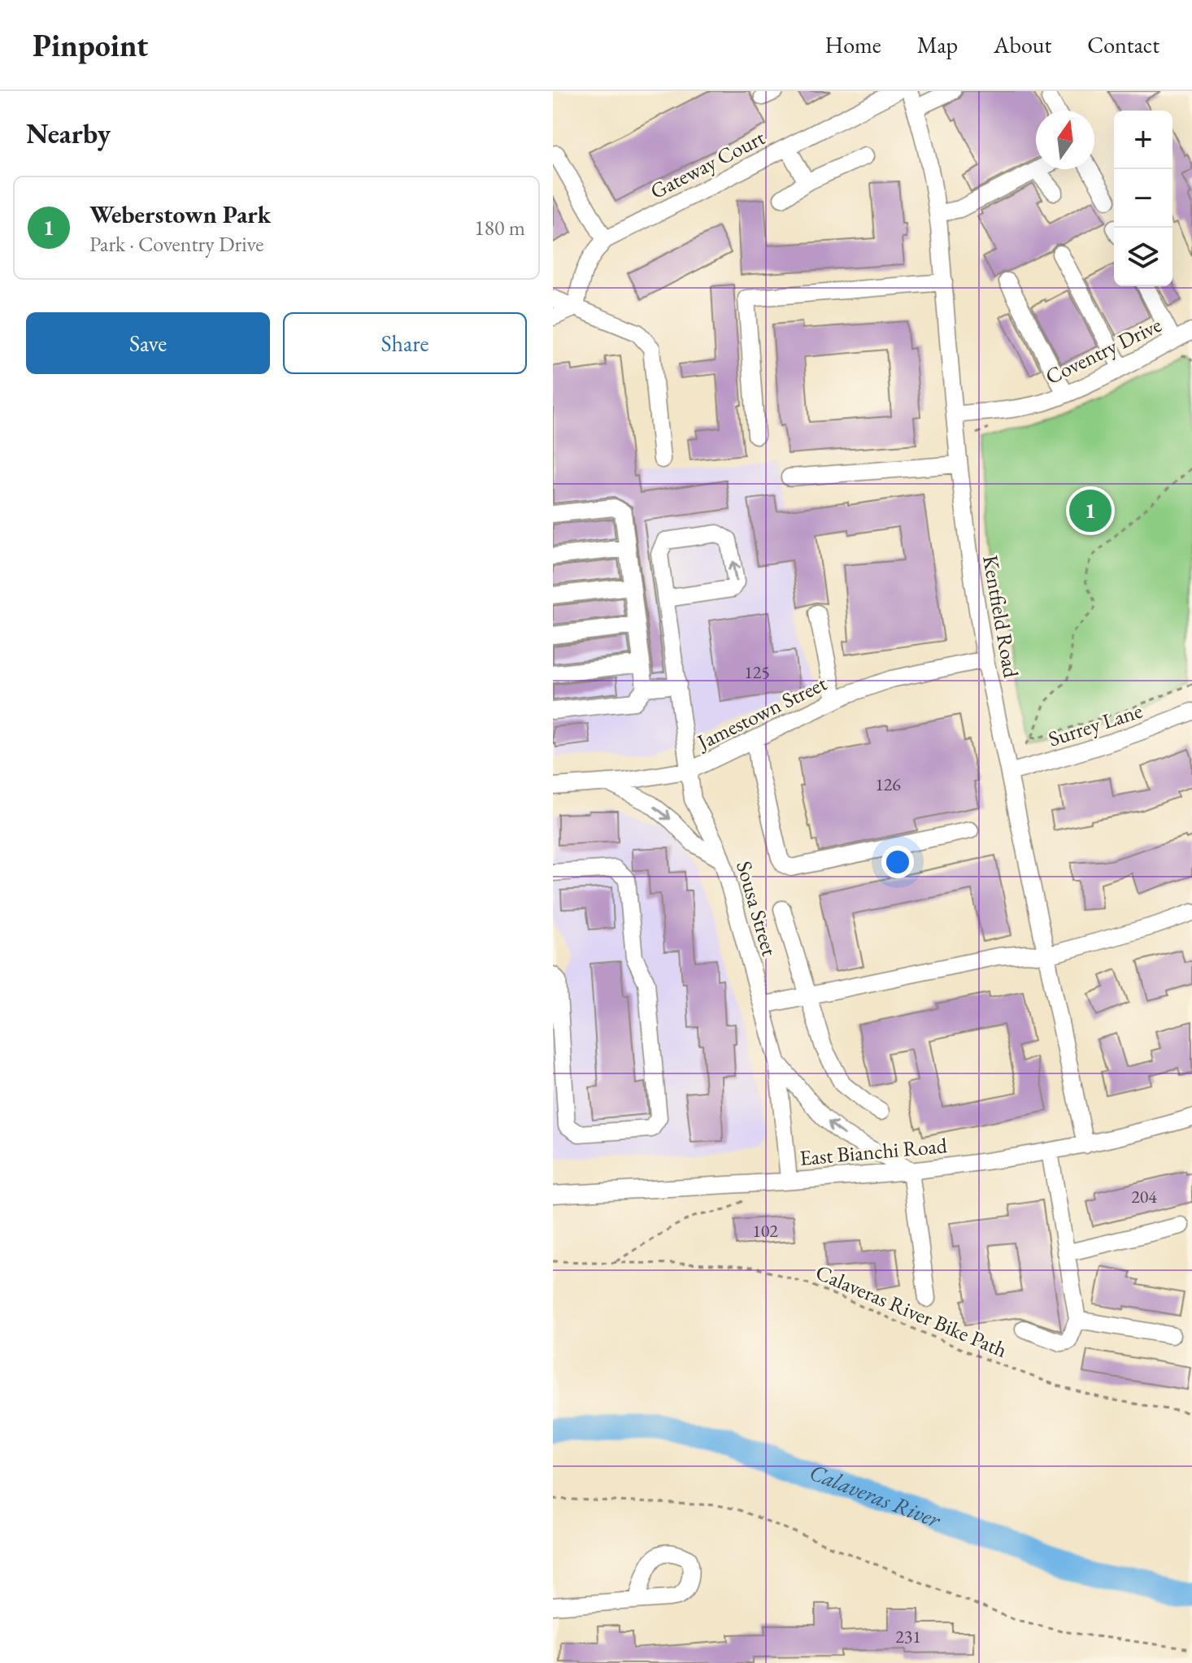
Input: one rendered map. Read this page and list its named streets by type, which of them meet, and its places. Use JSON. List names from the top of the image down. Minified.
{"streets":{"street":["Gateway Court","Coventry Drive","Kentfield Road","Jamestown Street","Surrey Lane","Sousa Street","East Bianchi Road"],"path":["Calaveras River Bike Path"]},"crossings":[["Coventry Drive","Kentfield Road"],["Kentfield Road","Jamestown Street"],["Kentfield Road","Surrey Lane"],["Kentfield Road","East Bianchi Road"],["Jamestown Street","Sousa Street"],["Sousa Street","East Bianchi Road"]],"water":["Calaveras River"],"house_numbers":["125","126","204","102","231"],"north":"top","page":{"header":"Pinpoint","nav":["Home","Map","About","Contact"],"heading":"Nearby","map_buttons":["+","−"],"list":[{"mark":"1","name":"Weberstown Park","note":"Park · Coventry Drive","value":"180 m"}],"buttons":["Save","Share"],"pins":"1"}}
